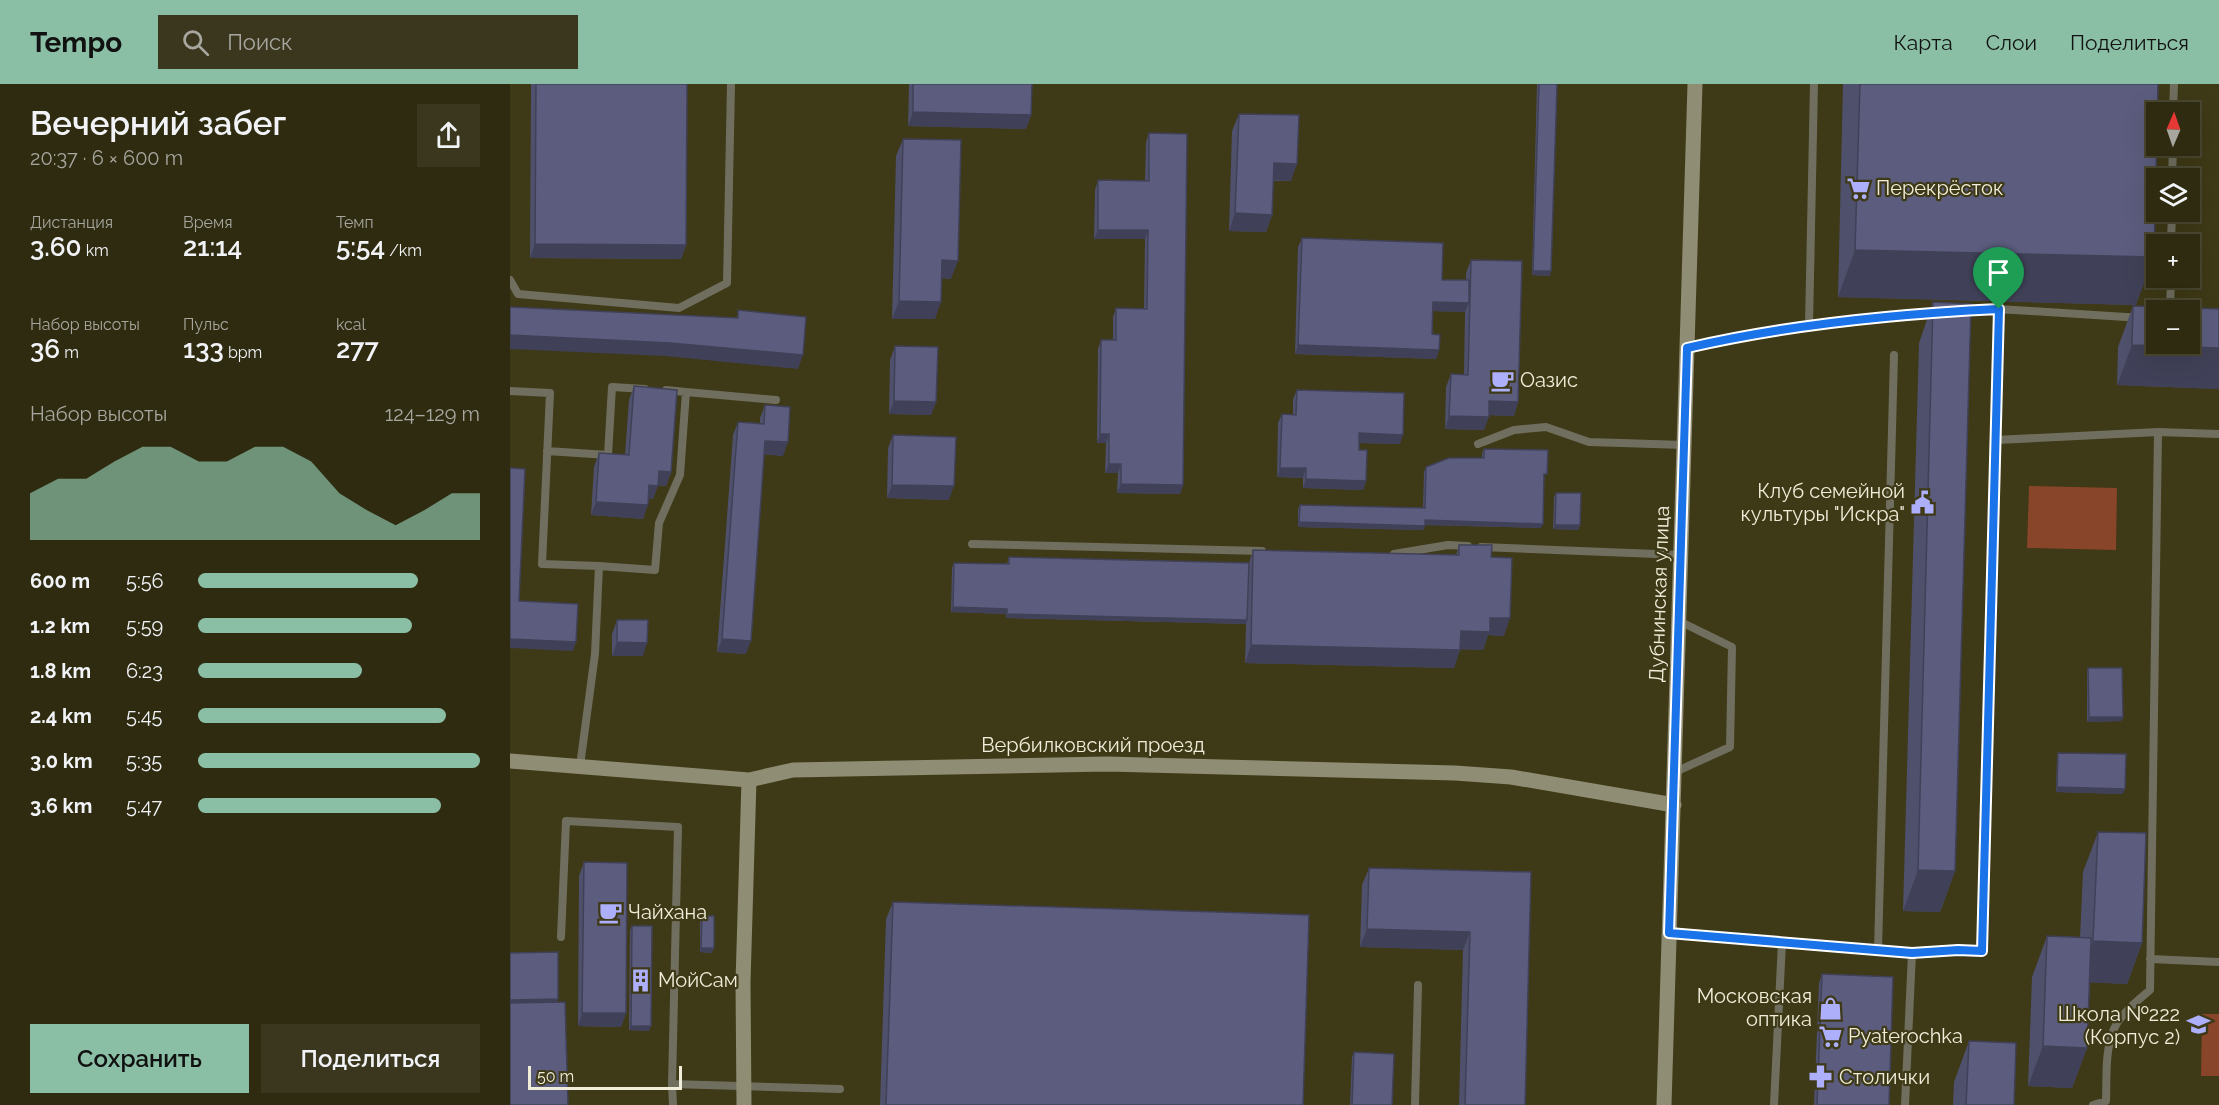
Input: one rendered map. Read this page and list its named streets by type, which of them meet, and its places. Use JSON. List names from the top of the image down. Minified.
{"streets":{"street":["Дубнинская улица","Вербилковский проезд"]},"crossings":[["Дубнинская улица","Вербилковский проезд"]],"places":{"supermarket":["Перекрёсток","Pyaterochka"],"cafe":["Оазис","Чайхана"],"public building":["Клуб семейной культуры \"Искра\""],"building":["МойСам"],"shop":["Московская оптика"],"school or university":["Школа №222 (Корпус 2)"],"pharmacy":["Столички"]},"scale_bar":"50 m","north":"top","page":{"header":"Tempo","search":"Поиск","nav":["Карта","Слои","Поделиться"],"heading":["Вечерний забег","20:37 · 6 × 600 m"],"map_buttons":["+","−"],"stats":[["Дистанция","3.60 km"],["Время","21:14"],["Темп","5:54 /km"],["Набор высоты","36 m"],["Пульс","133 bpm"],["kcal","277"]],"chart":["Набор высоты","124–129 m"],"list":[{"name":"600 m","note":"5:56"},{"name":"1.2 km","note":"5:59"},{"name":"1.8 km","note":"6:23"},{"name":"2.4 km","note":"5:45"},{"name":"3.0 km","note":"5:35"},{"name":"3.6 km","note":"5:47"}],"buttons":["Сохранить","Поделиться"],"scale":"50 m"}}
